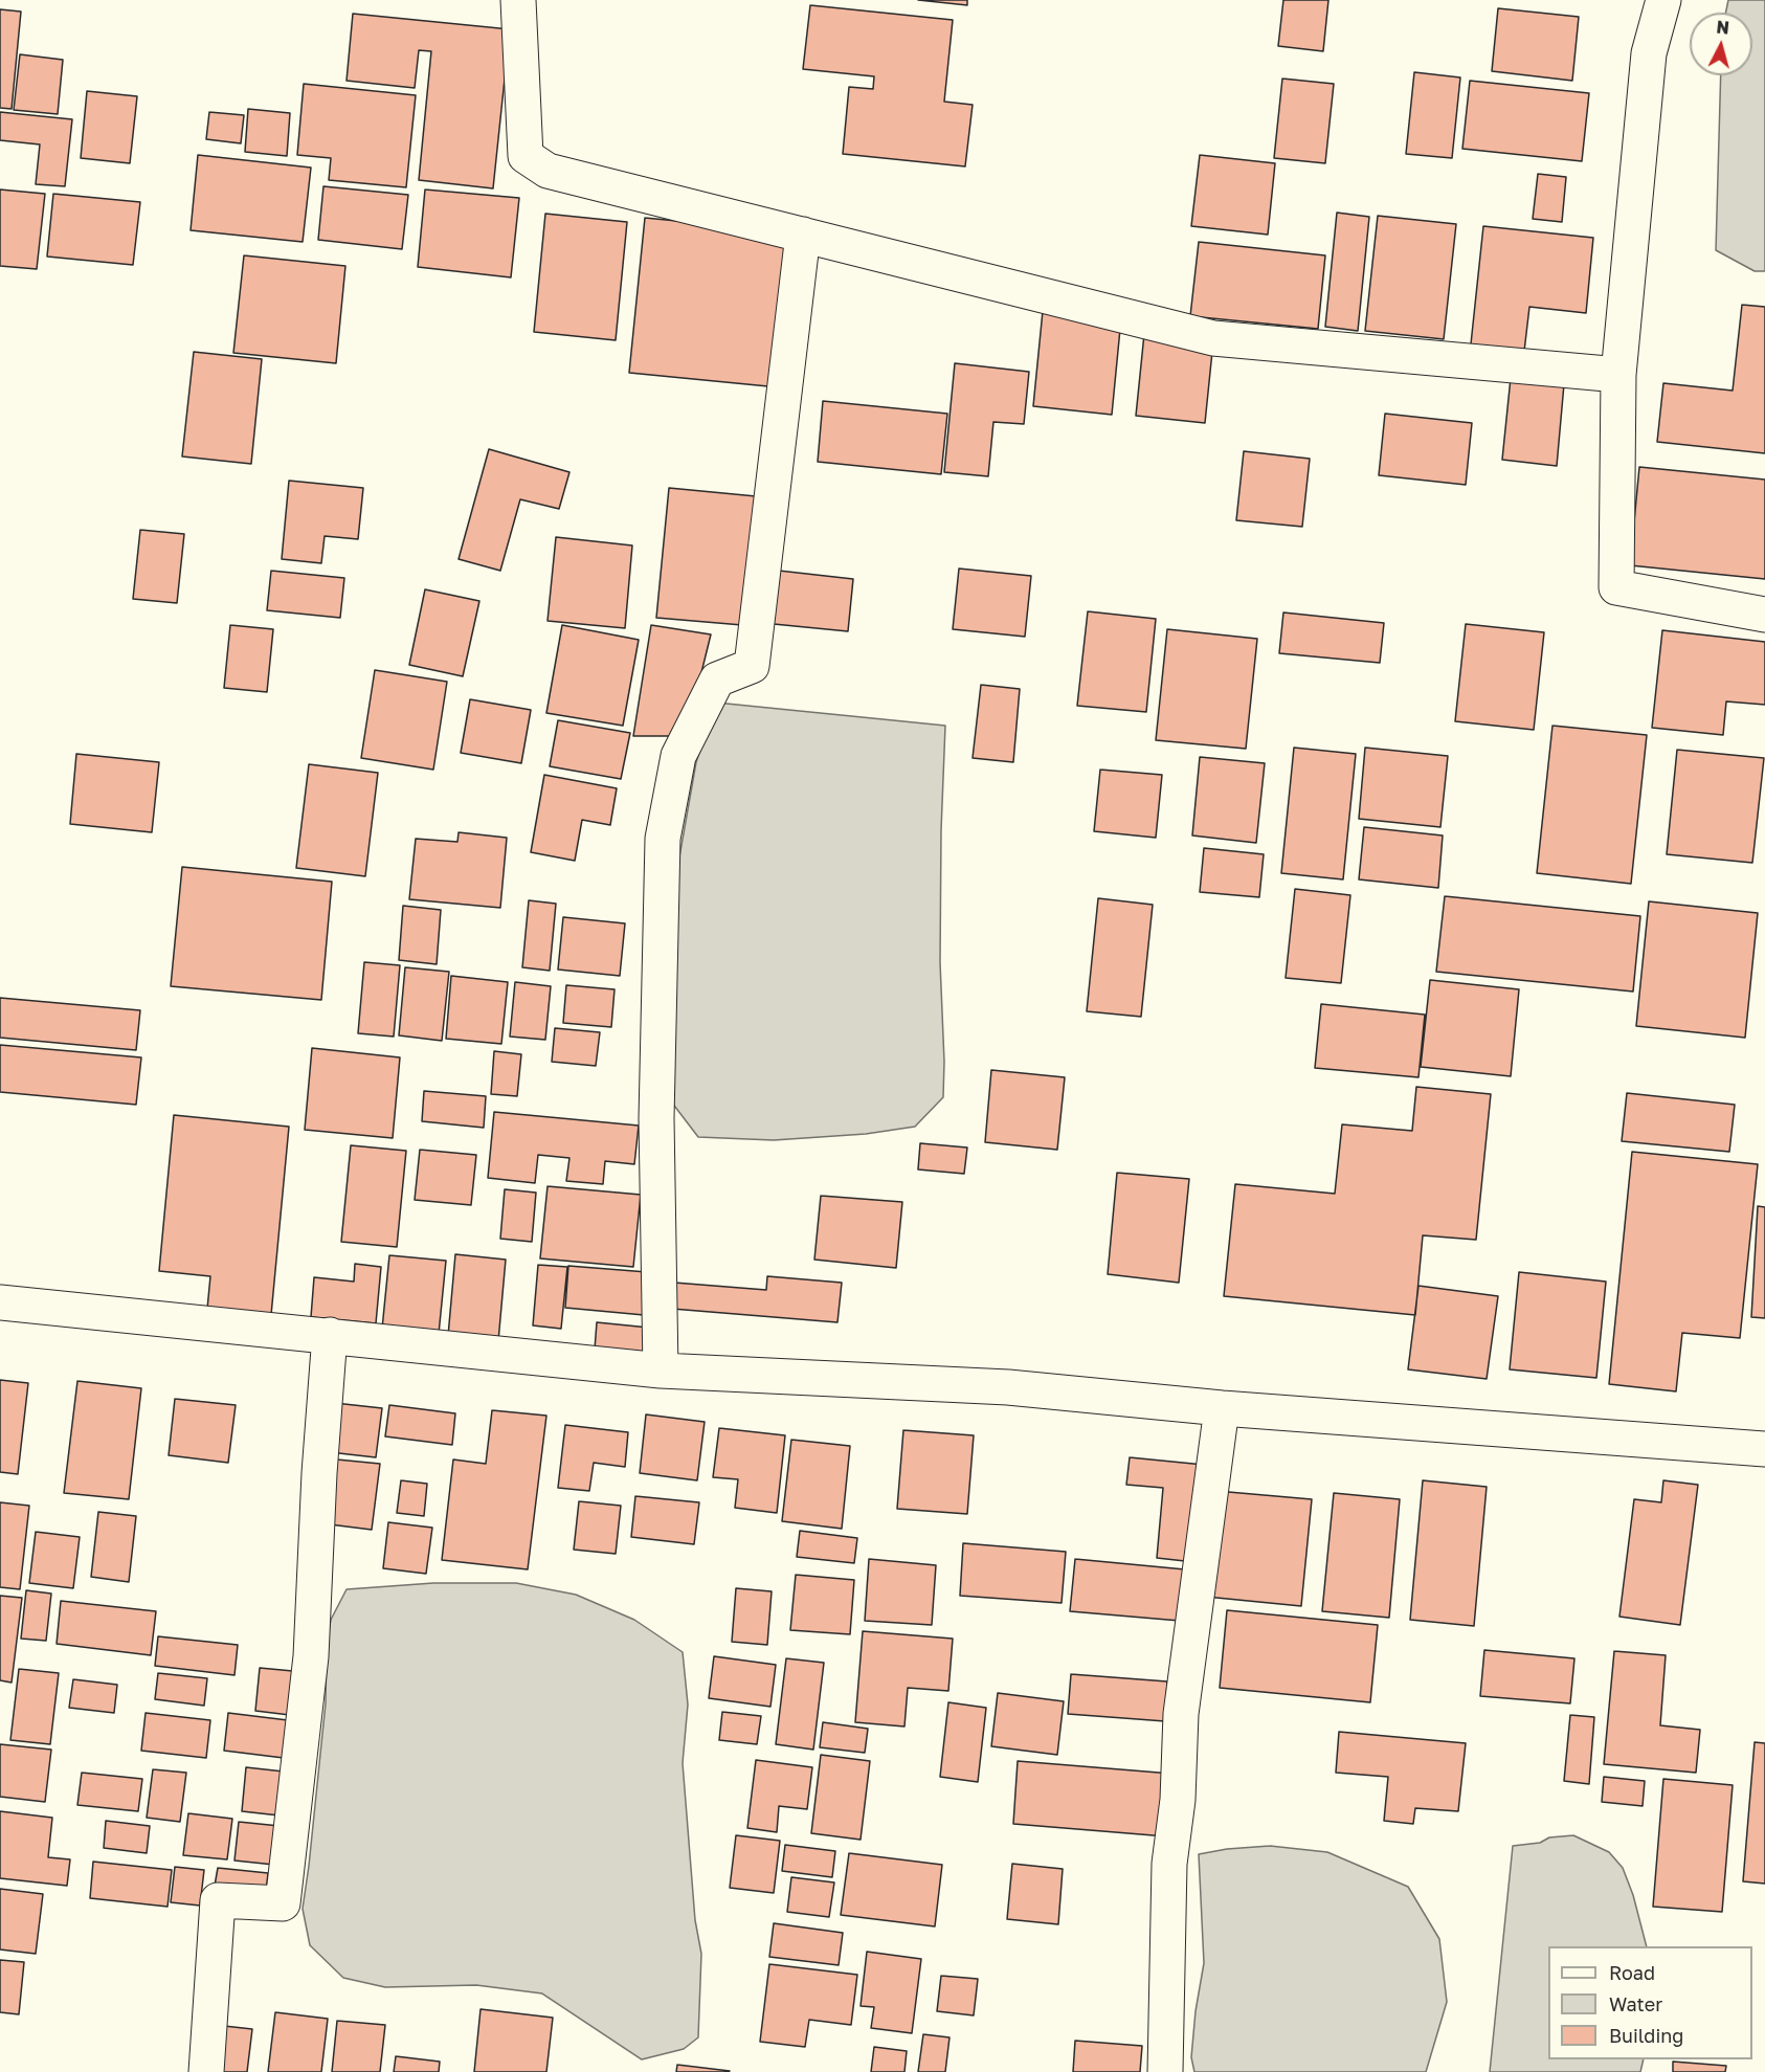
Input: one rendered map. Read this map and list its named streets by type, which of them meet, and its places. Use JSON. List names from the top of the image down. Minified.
{"legend":["Road","Water","Building"],"north":"top"}
